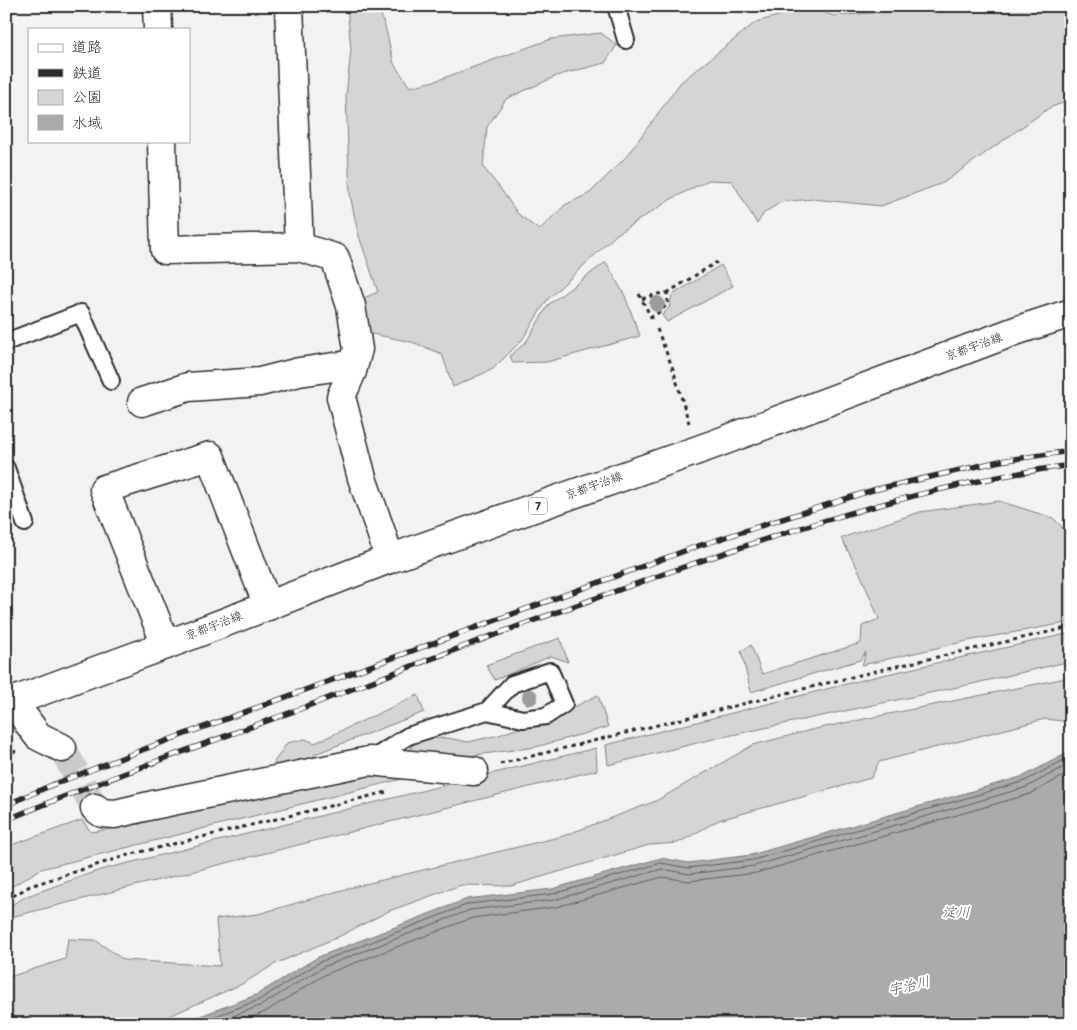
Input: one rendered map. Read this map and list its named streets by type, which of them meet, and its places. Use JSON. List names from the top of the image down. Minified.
{"streets":{"street":["京都宇治線","7"]},"water":["淀川","宇治川"],"legend":["道路","鉄道","公園","水域"]}
